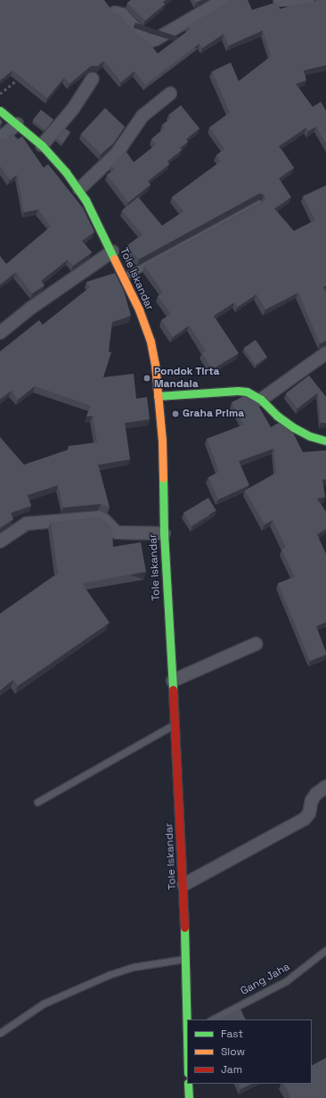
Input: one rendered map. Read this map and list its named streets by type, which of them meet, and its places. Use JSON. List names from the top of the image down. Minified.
{"streets":{"main road":["Tole Iskandar"],"lane":["Gang Jaha"]},"places":["Pondok Tirta Mandala","Graha Prima"],"legend":["Fast","Slow","Jam"]}
